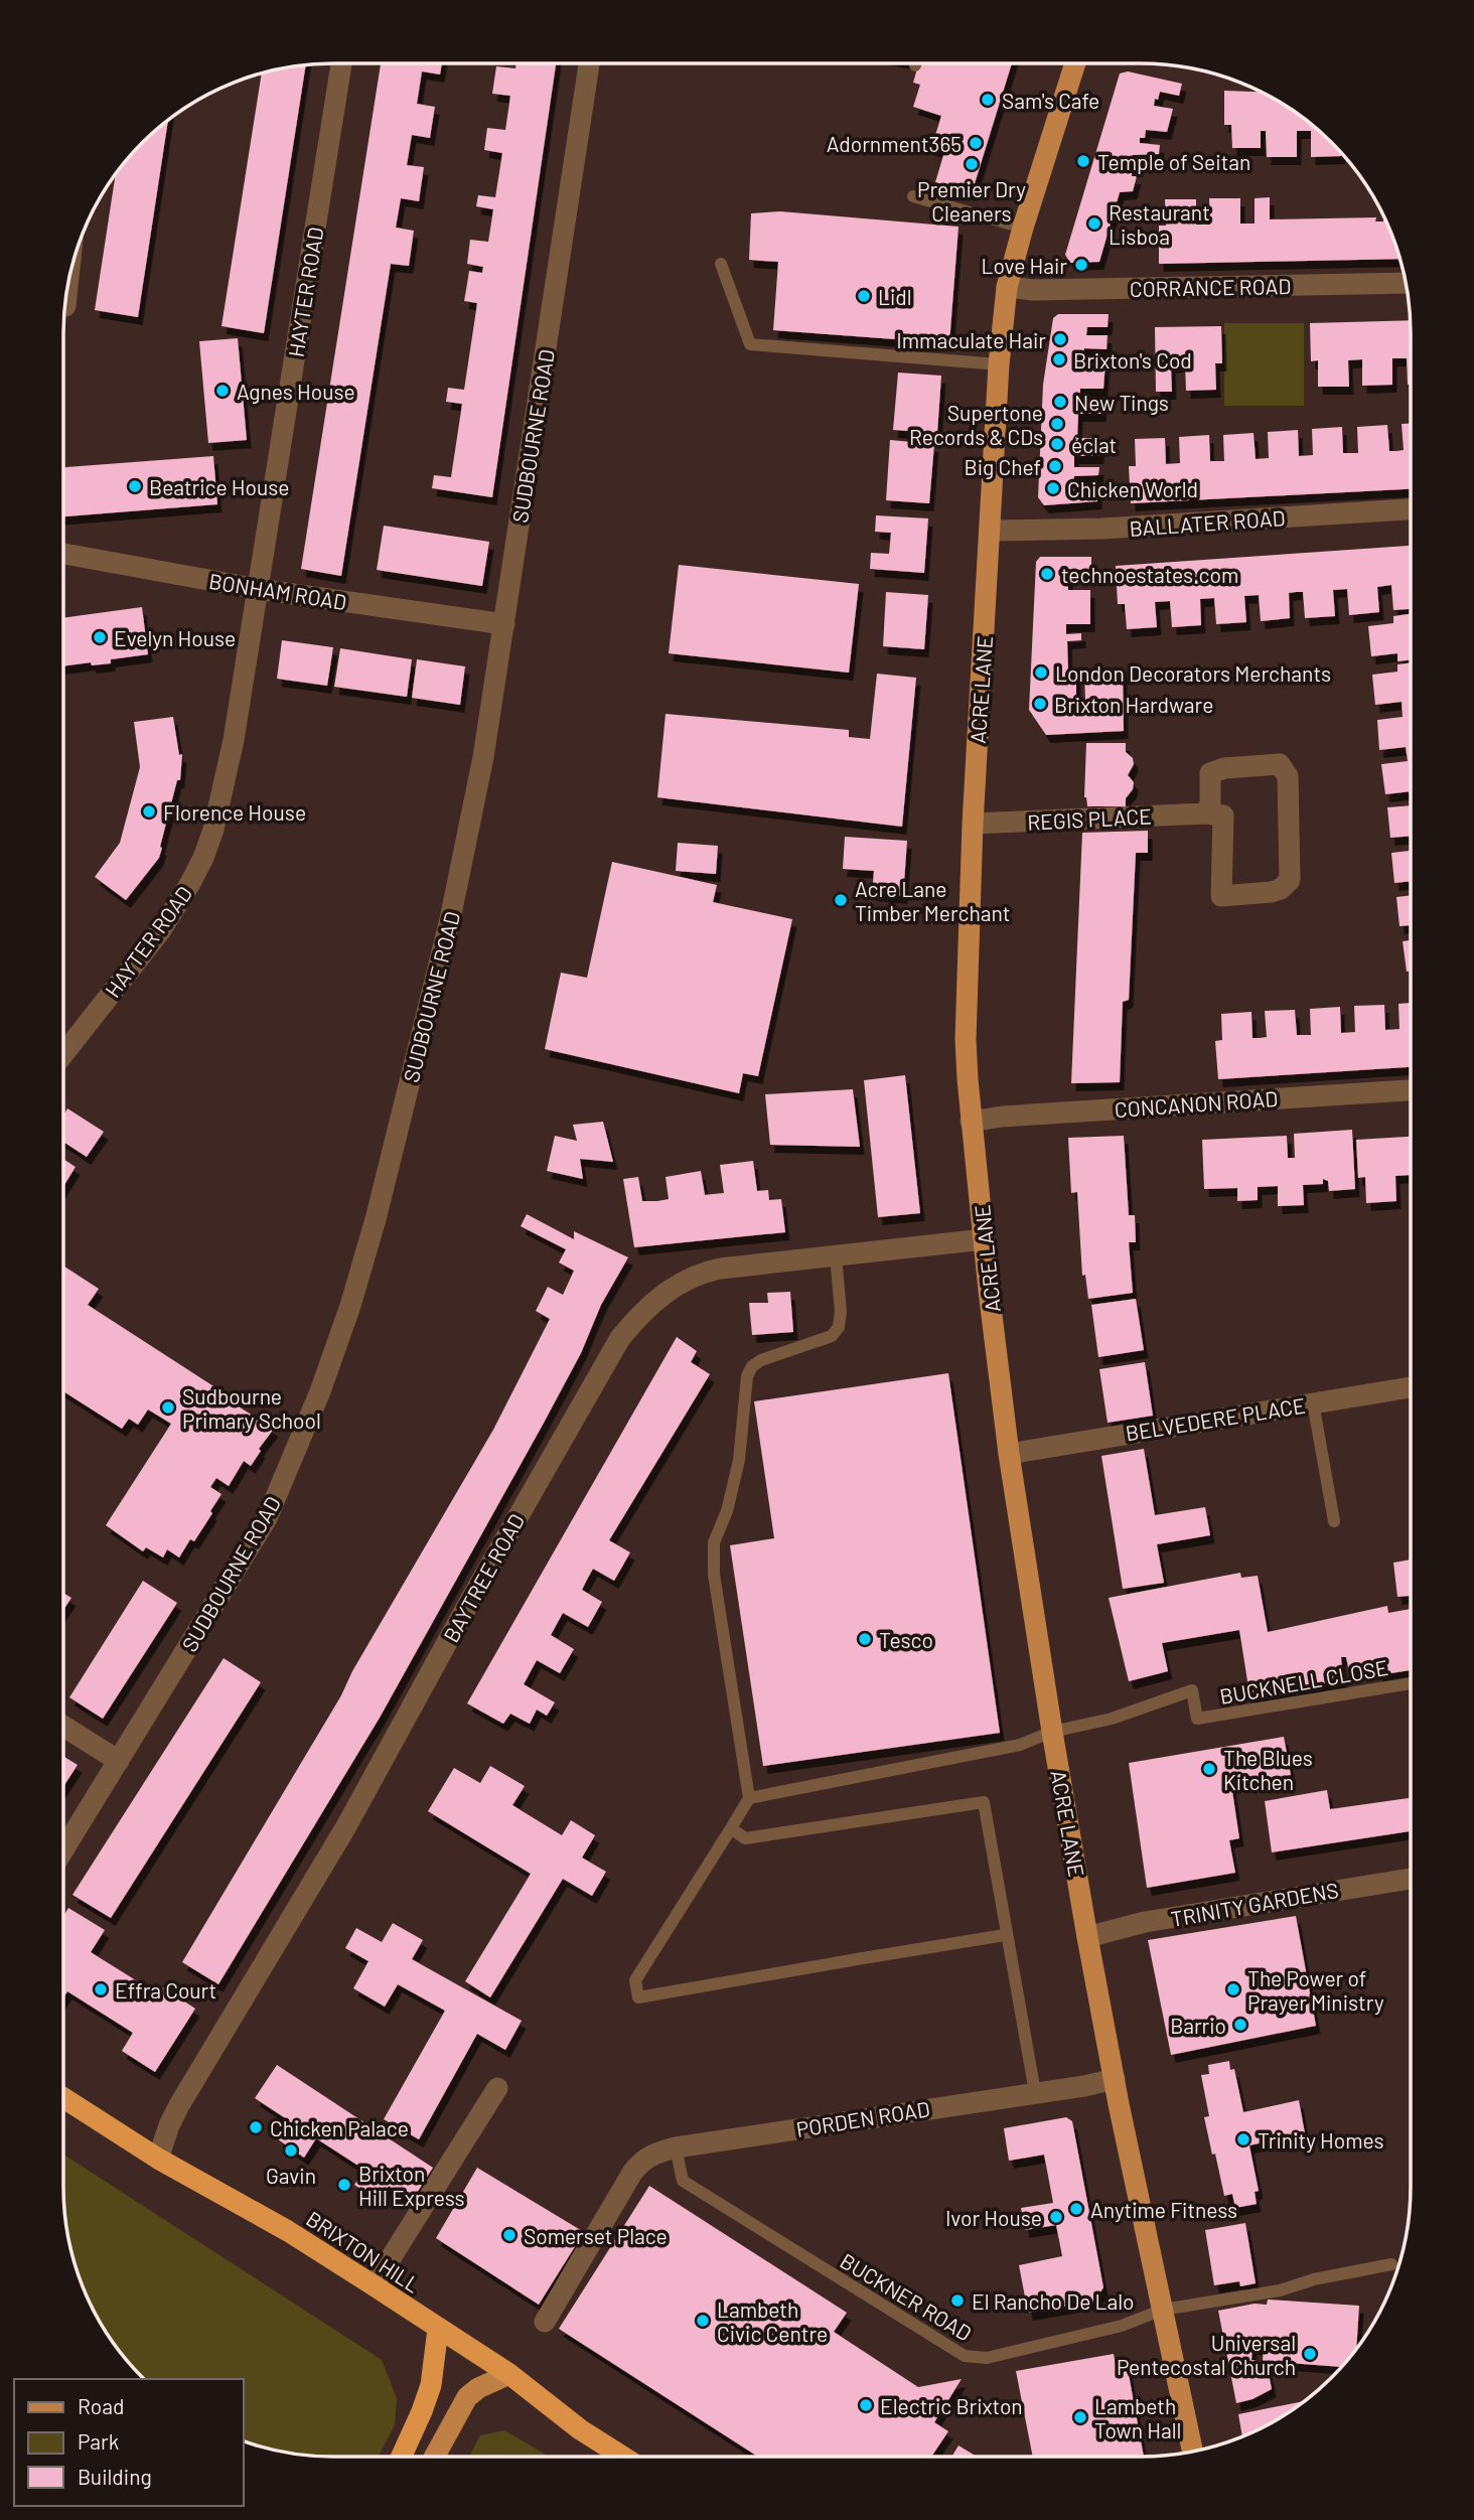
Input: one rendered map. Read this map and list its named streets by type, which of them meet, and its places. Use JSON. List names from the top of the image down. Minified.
{"streets":{"highway":["BRIXTON HILL"],"main road":["ACRE LANE"],"street":["CORRANCE ROAD","HAYTER ROAD","SUDBOURNE ROAD","BALLATER ROAD","BONHAM ROAD","REGIS PLACE","CONCANON ROAD","BELVEDERE PLACE","BAYTREE ROAD","TRINITY GARDENS","PORDEN ROAD"],"lane":["BUCKNELL CLOSE","BUCKNER ROAD"]},"crossings":[["CORRANCE ROAD","ACRE LANE"],["HAYTER ROAD","BONHAM ROAD"],["SUDBOURNE ROAD","BONHAM ROAD"],["BALLATER ROAD","ACRE LANE"],["ACRE LANE","REGIS PLACE"],["ACRE LANE","CONCANON ROAD"],["ACRE LANE","BELVEDERE PLACE"],["ACRE LANE","BAYTREE ROAD"],["ACRE LANE","BUCKNELL CLOSE"],["ACRE LANE","TRINITY GARDENS"],["ACRE LANE","PORDEN ROAD"],["ACRE LANE","BUCKNER ROAD"],["BAYTREE ROAD","BRIXTON HILL"],["PORDEN ROAD","BUCKNER ROAD"]],"places":["Sam's Cafe","Adornment365","Temple of Seitan","Premier Dry Cleaners","Restaurant Lisboa","Love Hair","Lidl","Immaculate Hair","Brixton's Cod","Agnes House","New Tings","Supertone Records & CDs","éclat","Big Chef","Beatrice House","Chicken World","technoestates.com","Evelyn House","London Decorators Merchants","Brixton Hardware","Florence House","Acre Lane Timber Merchant","Sudbourne Primary School","Tesco","The Blues Kitchen","Effra Court","The Power of Prayer Ministry","Barrio","Chicken Palace","Trinity Homes","Gavin","Brixton Hill Express","Anytime Fitness","Ivor House","Somerset Place","El Rancho De Lalo","Lambeth Civic Centre","Universal Pentecostal Church","Electric Brixton","Lambeth Town Hall"],"legend":["Road","Park","Building"]}
